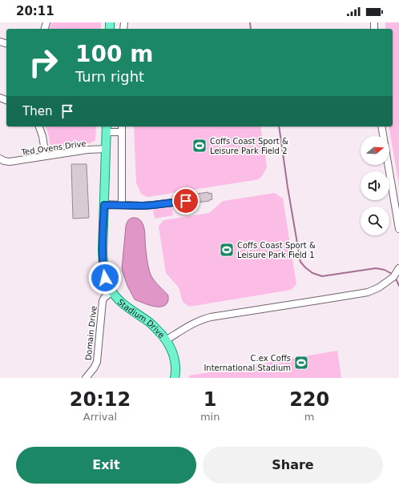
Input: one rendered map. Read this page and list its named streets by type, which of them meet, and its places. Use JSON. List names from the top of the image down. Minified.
{"streets":{"main road":["Stadium Drive"],"street":["Ted Ovens Drive","Domain Drive"]},"crossings":[["Ted Ovens Drive","Stadium Drive"],["Stadium Drive","Domain Drive"]],"places":{"sports":["Coffs Coast Sport & Leisure Park Field 2","Coffs Coast Sport & Leisure Park Field 1","C.ex Coffs International Stadium"]},"north":"right","page":{"status":"20:11","turn":["100 m","Turn right"],"then":"Then","eta":["20:12","Arrival","1","min","220","m"],"buttons":["Exit","Share"]}}
